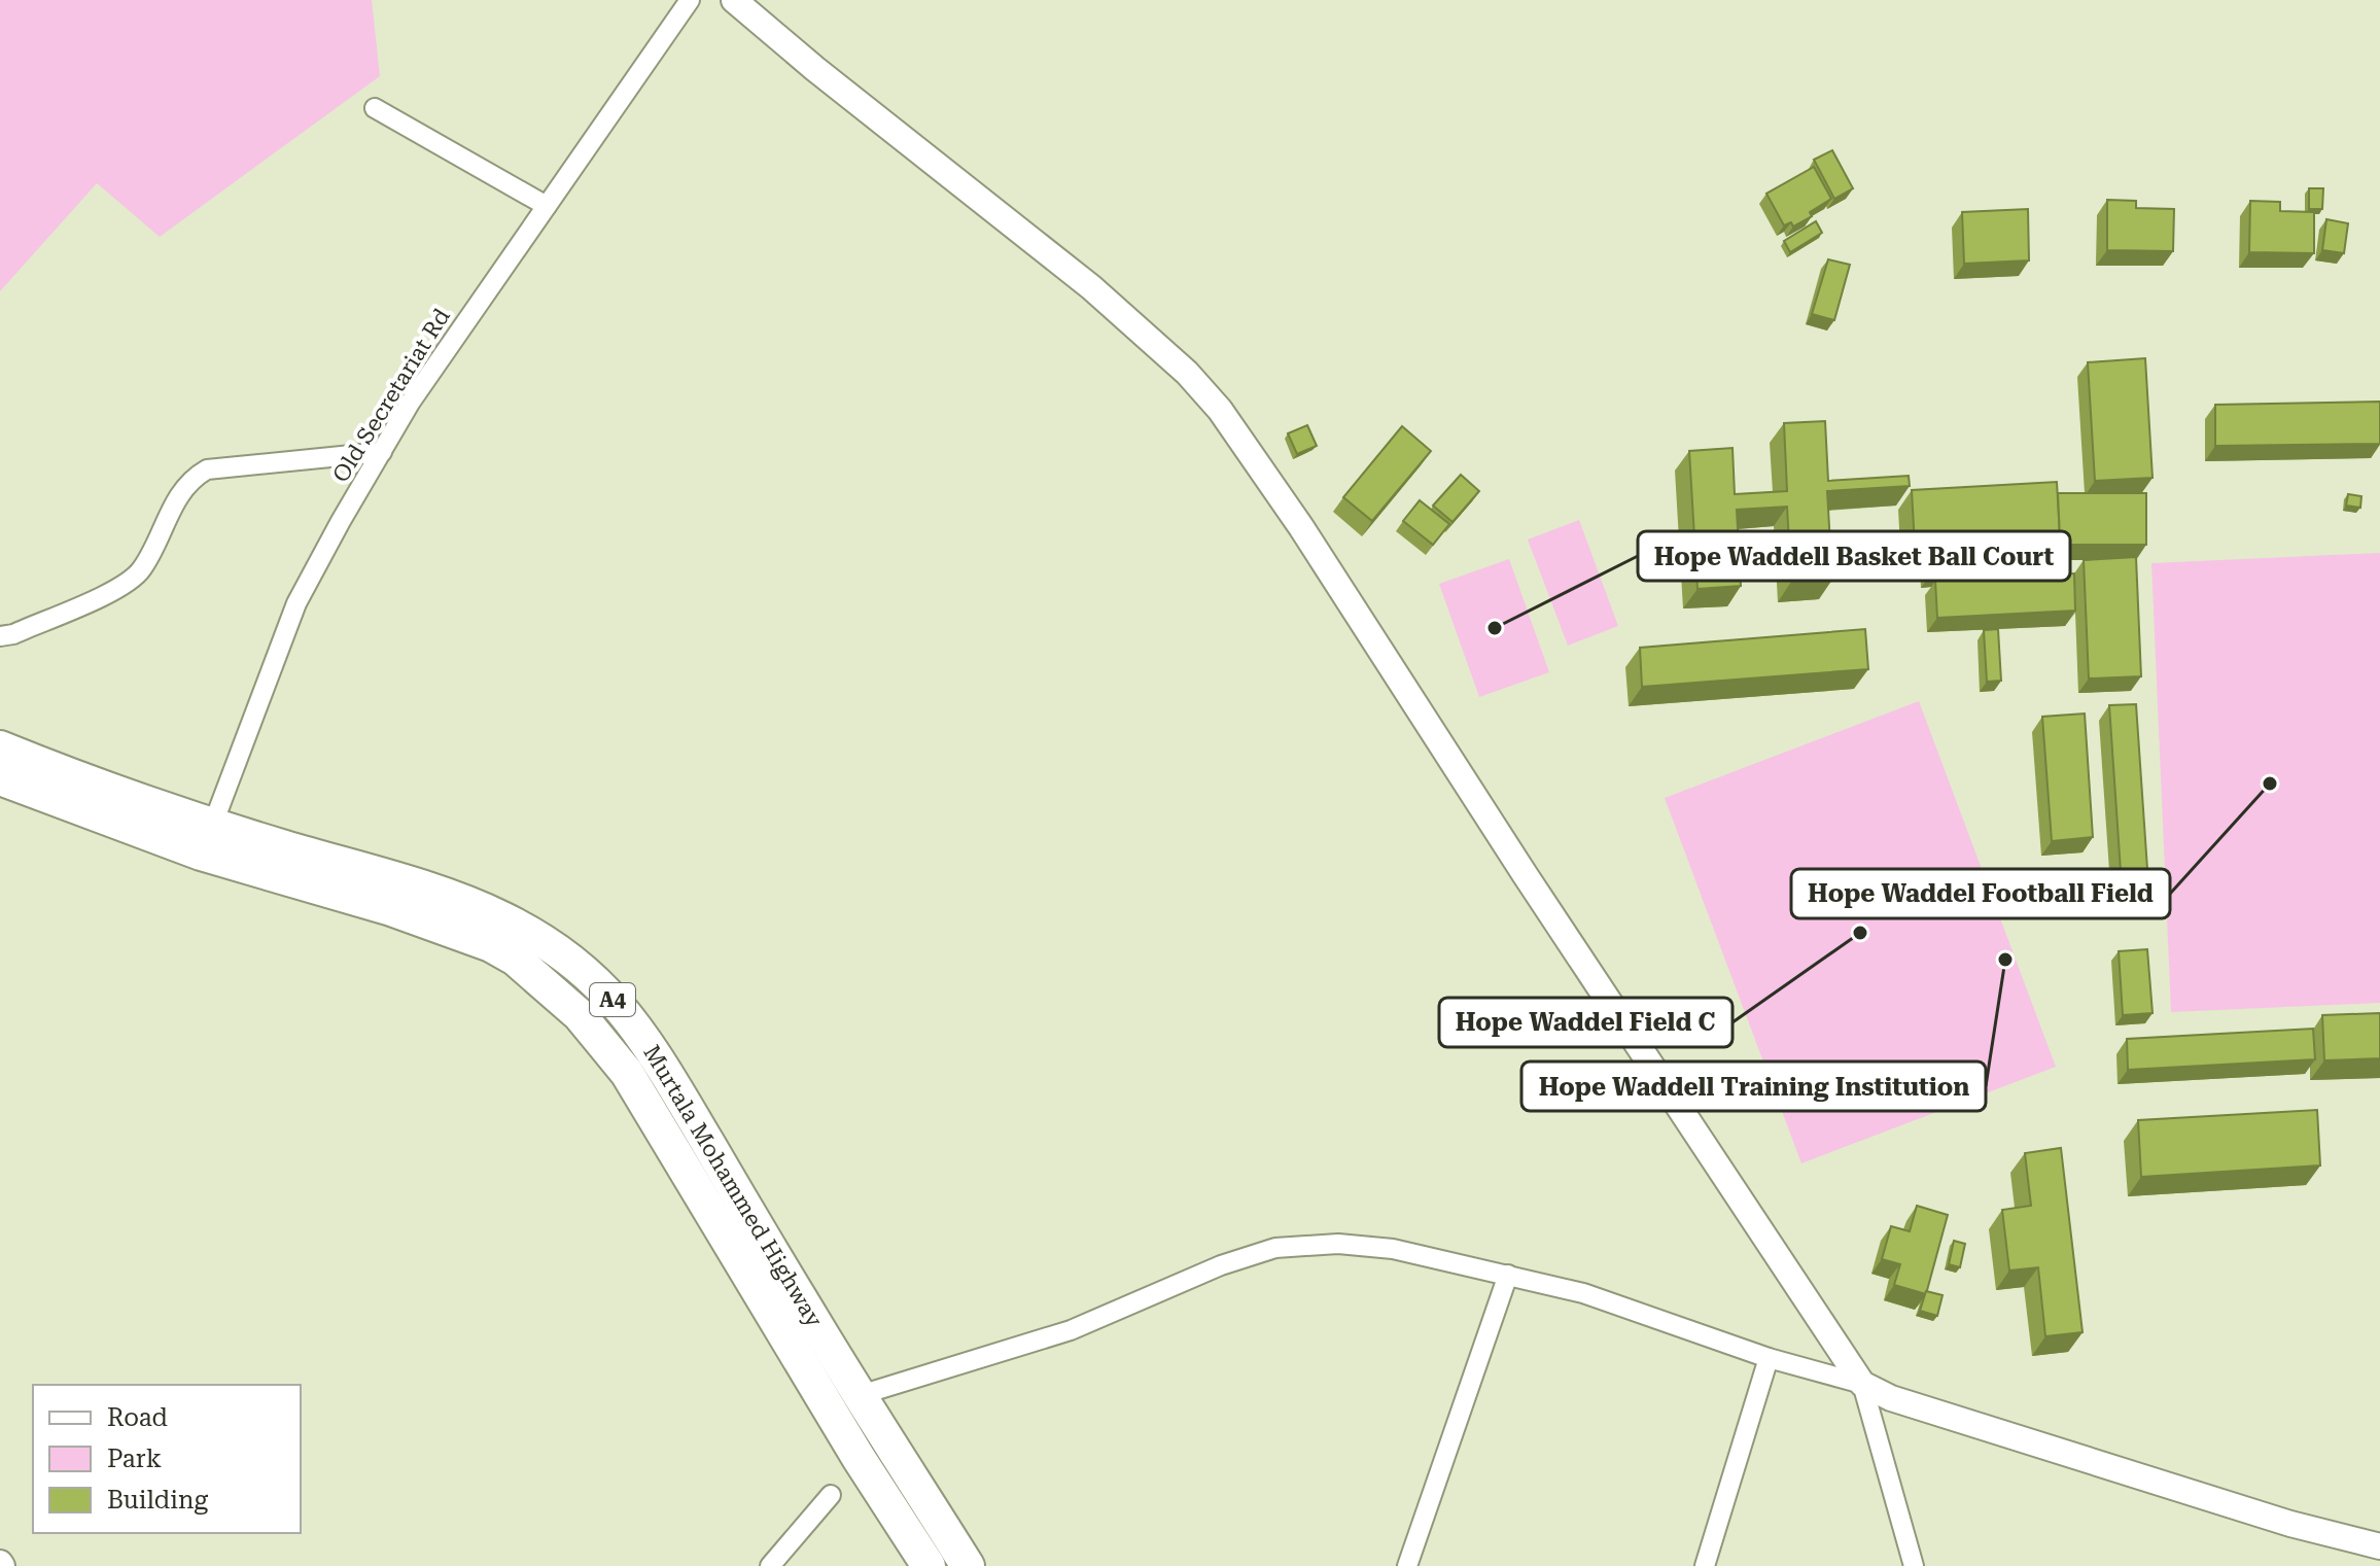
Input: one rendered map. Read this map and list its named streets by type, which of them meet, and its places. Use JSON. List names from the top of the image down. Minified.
{"streets":{"highway":["A4","Murtala Mohammed Highway"],"street":["Old Secretariat Rd"]},"crossings":[["Old Secretariat Rd","Murtala Mohammed Highway"]],"places":["Hope Waddell Basket Ball Court","Hope Waddel Football Field","Hope Waddel Field C","Hope Waddell Training Institution"],"legend":["Road","Park","Building"]}
